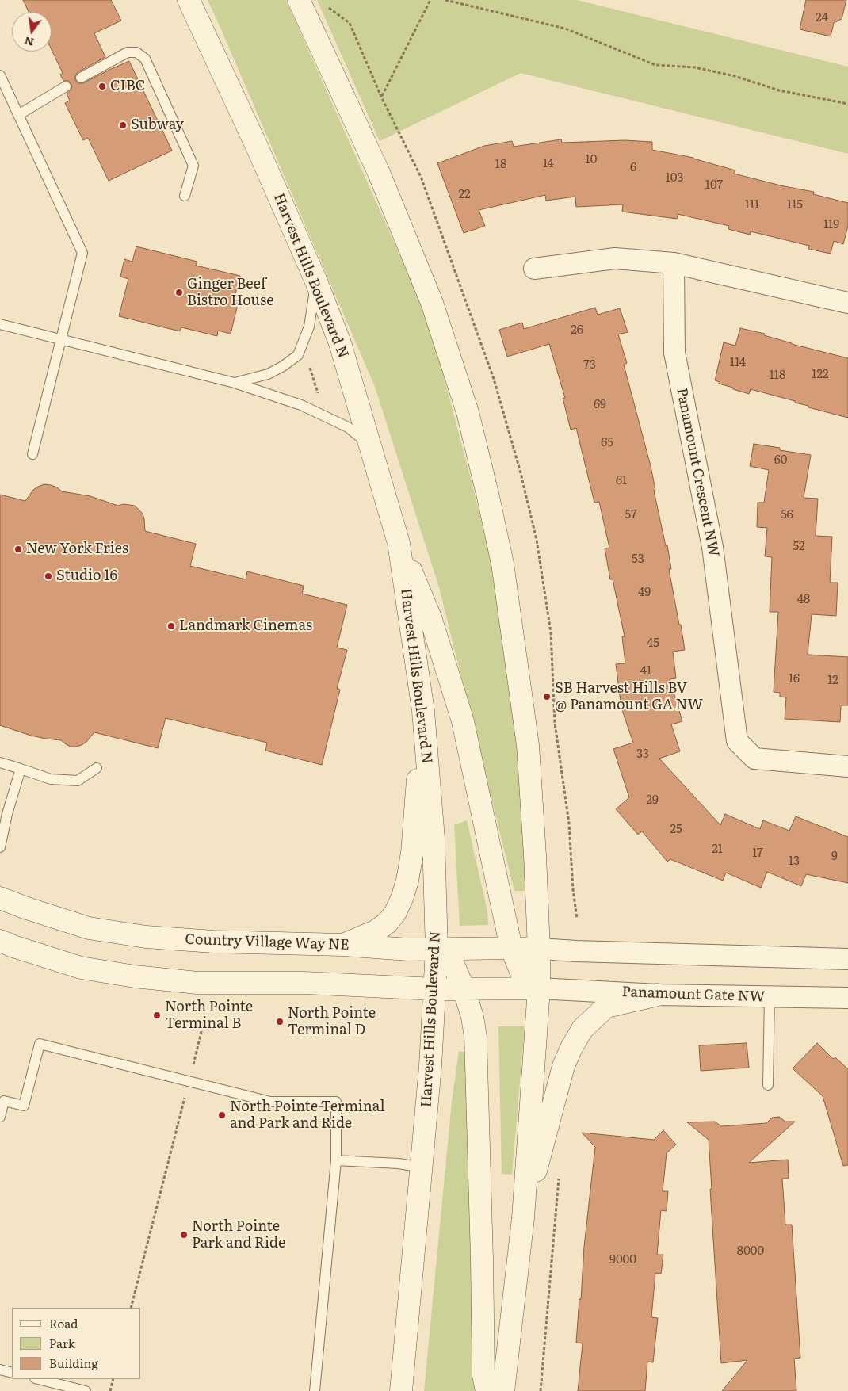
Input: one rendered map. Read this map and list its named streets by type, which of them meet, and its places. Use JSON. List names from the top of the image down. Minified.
{"streets":{"main road":["Harvest Hills Boulevard N","Country Village Way NE"],"street":["Panamount Crescent NW","Panamount Gate NW"]},"crossings":[["Harvest Hills Boulevard N","Country Village Way NE"]],"places":["CIBC","Subway","Ginger Beef Bistro House","New York Fries","Studio 16","Landmark Cinemas","SB Harvest Hills BV @ Panamount GA NW","North Pointe Terminal B","North Pointe Terminal D","North Pointe Terminal and Park and Ride","North Pointe Park and Ride"],"house_numbers":["24","10","14","18","6","103","107","22","111","115","119","26","114","73","122","118","69","65","60","61","57","56","52","53","49","48","45","41","16","12","33","29","25","21","17","9","13","8000","9000"],"legend":["Road","Park","Building"],"north":"bottom"}
